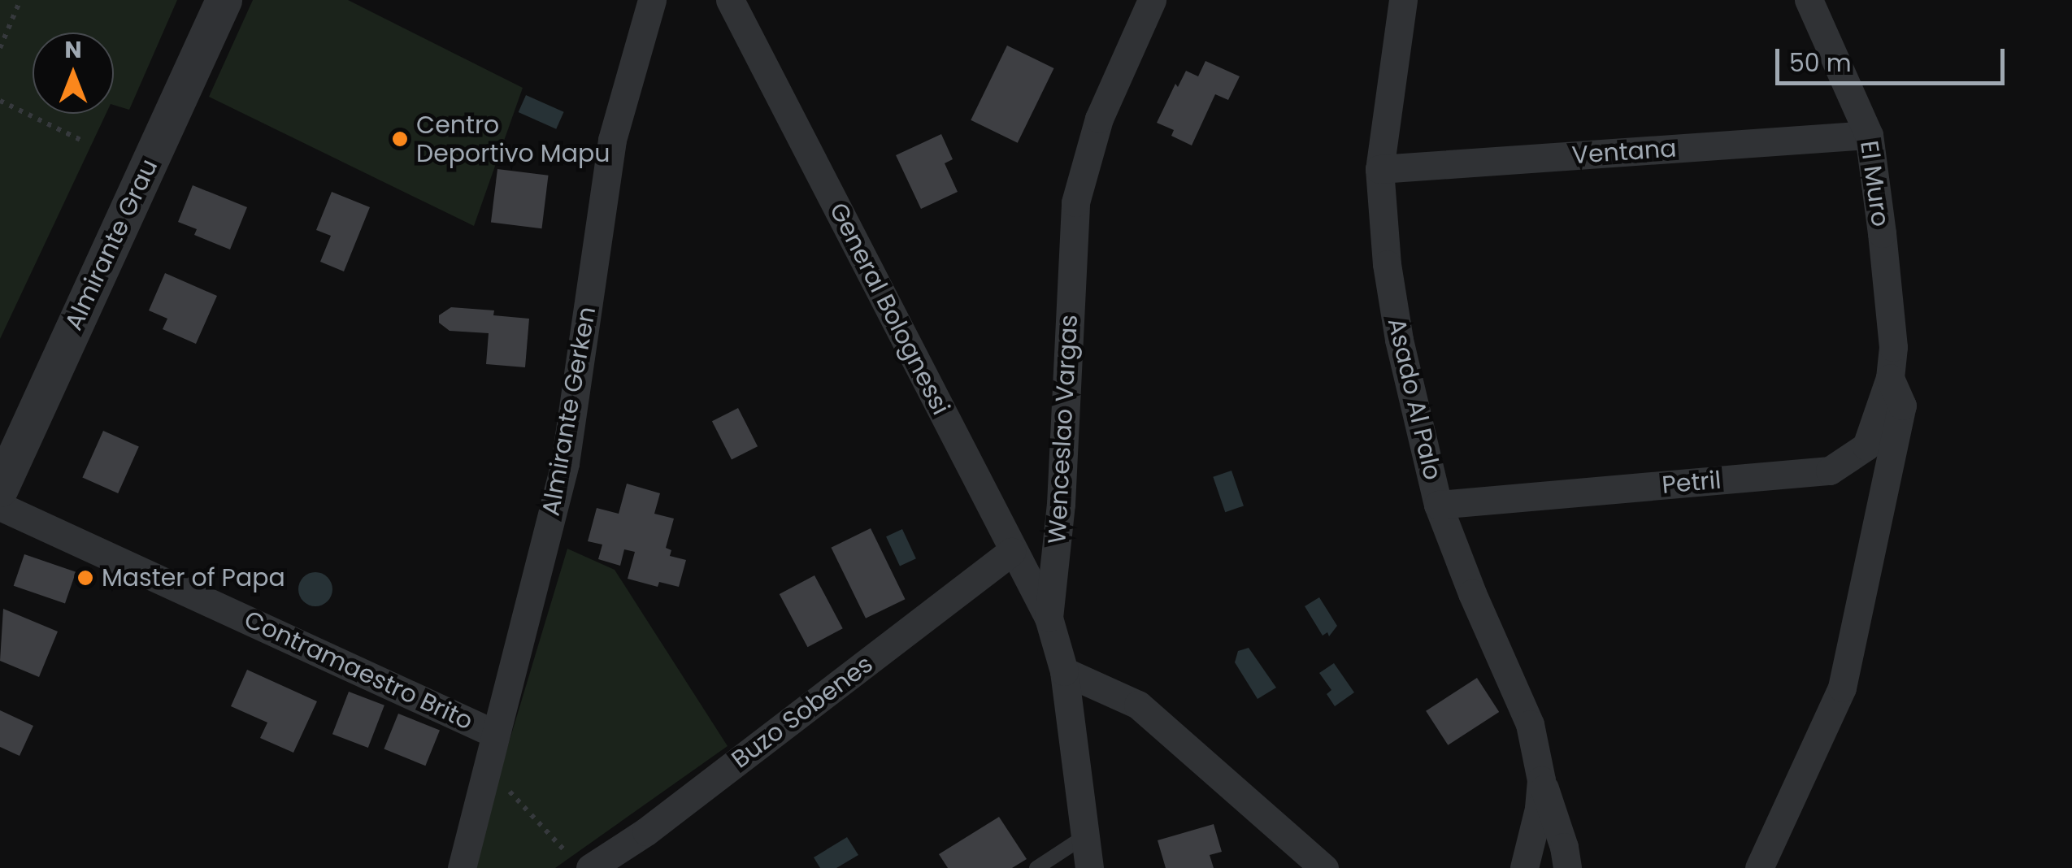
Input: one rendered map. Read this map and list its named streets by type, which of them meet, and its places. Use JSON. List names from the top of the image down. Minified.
{"streets":{"street":["Ventana","El Muro","Almirante Grau","General Bolognessi","Asado Al Palo","Almirante Gerken","Wenceslao Vargas","Petril","Contramaestro Brito","Buzo Sobenes"]},"crossings":[["Ventana","El Muro"],["Ventana","Asado Al Palo"],["El Muro","Petril"],["General Bolognessi","Wenceslao Vargas"],["General Bolognessi","Buzo Sobenes"],["Asado Al Palo","Petril"],["Almirante Gerken","Contramaestro Brito"]],"places":["Centro Deportivo Mapu","Master of Papa"],"scale_bar":"50 m","north":"top"}
